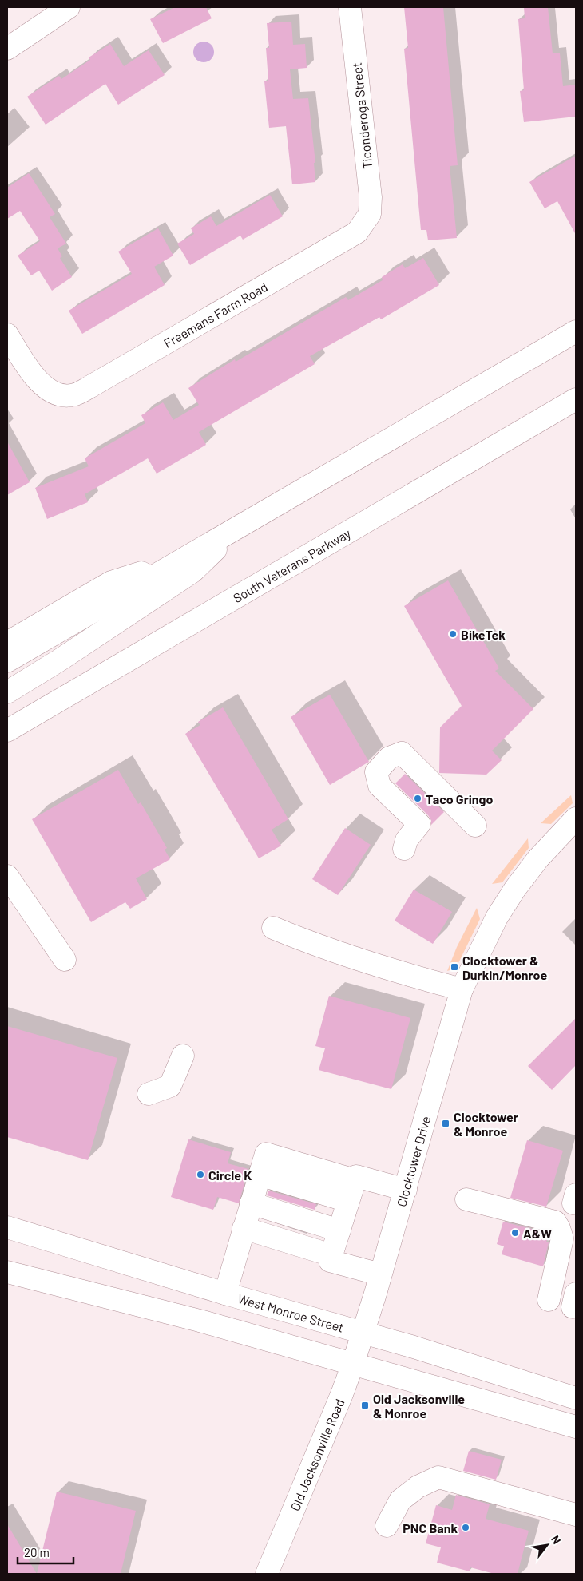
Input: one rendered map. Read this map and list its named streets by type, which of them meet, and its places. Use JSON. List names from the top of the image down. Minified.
{"streets":{"main road":["Ticonderoga Street","Freemans Farm Road","South Veterans Parkway","Clocktower Drive","West Monroe Street","Old Jacksonville Road"]},"crossings":[["Ticonderoga Street","Freemans Farm Road"],["Clocktower Drive","West Monroe Street"],["Clocktower Drive","Old Jacksonville Road"],["West Monroe Street","Old Jacksonville Road"]],"places":{"other":["BikeTek","Taco Gringo","Circle K","A&W","PNC Bank"],"transit":["Clocktower & Durkin/Monroe","Clocktower & Monroe","Old Jacksonville & Monroe"]},"scale_bar":"20 m","north":"top right"}
